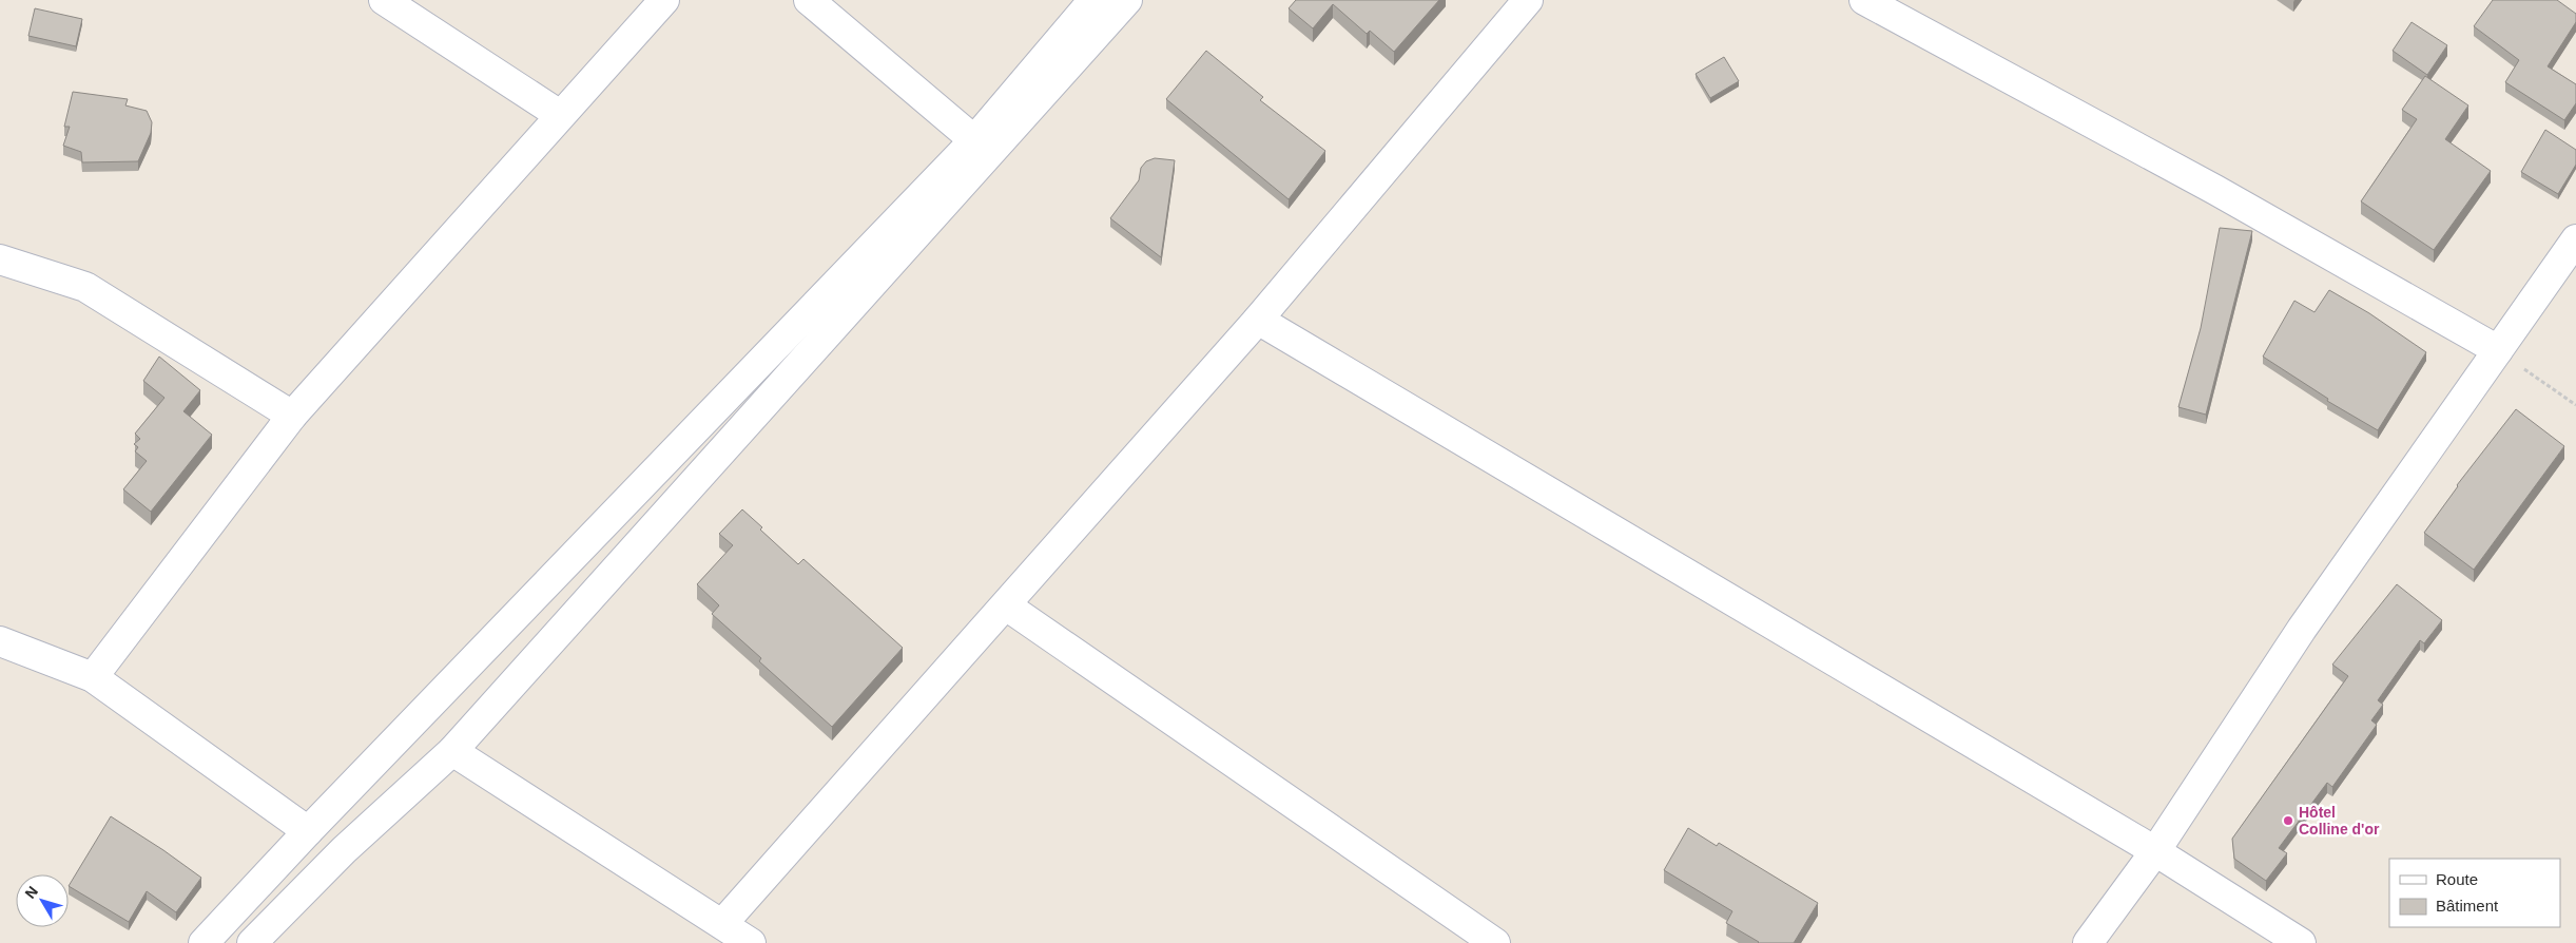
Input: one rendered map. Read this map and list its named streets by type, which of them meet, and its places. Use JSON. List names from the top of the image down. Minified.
{"places":["Hôtel Colline d'or"],"legend":["Route","Bâtiment"],"north":"top left"}
